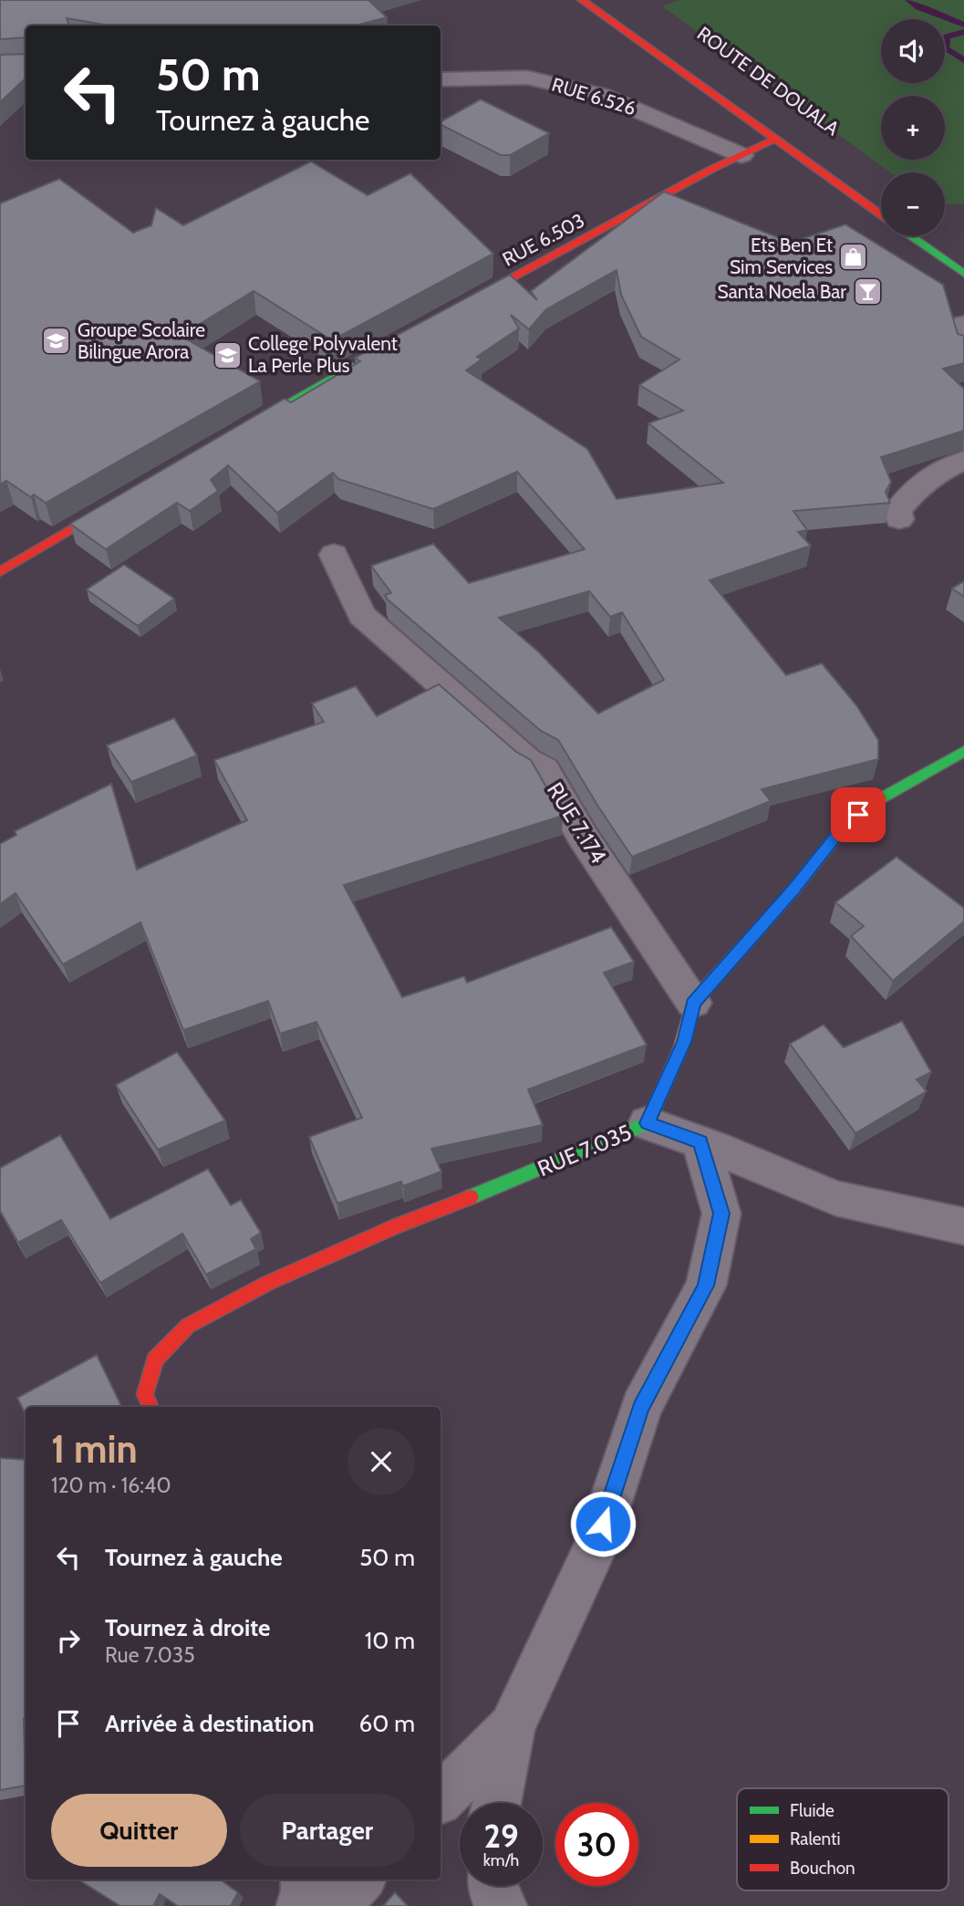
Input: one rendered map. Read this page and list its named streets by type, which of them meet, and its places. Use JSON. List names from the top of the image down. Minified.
{"streets":{"street":["RUE 6.526","RUE 6.503","RUE 7.174","RUE 7.035"]},"crossings":[["RUE 6.526","RUE 6.503"],["RUE 7.174","RUE 7.035"]],"places":{"shop":["Ets Ben Et Sim Services"],"bar":["Santa Noela Bar"],"school or university":["Groupe Scolaire Bilingue Arora","College Polyvalent La Perle Plus"]},"legend":["Fluide","Ralenti","Bouchon"],"page":{"map_buttons":["+","−"],"turn":["50 m","Tournez à gauche"],"heading":["1 min","120 m · 16:40"],"list":[{"name":"Tournez à gauche","value":"50 m"},{"name":"Tournez à droite","note":"Rue 7.035","value":"10 m"},{"name":"Arrivée à destination","value":"60 m"}],"buttons":["Quitter","Partager"],"speed":"29 km/h","limit":"30"}}
